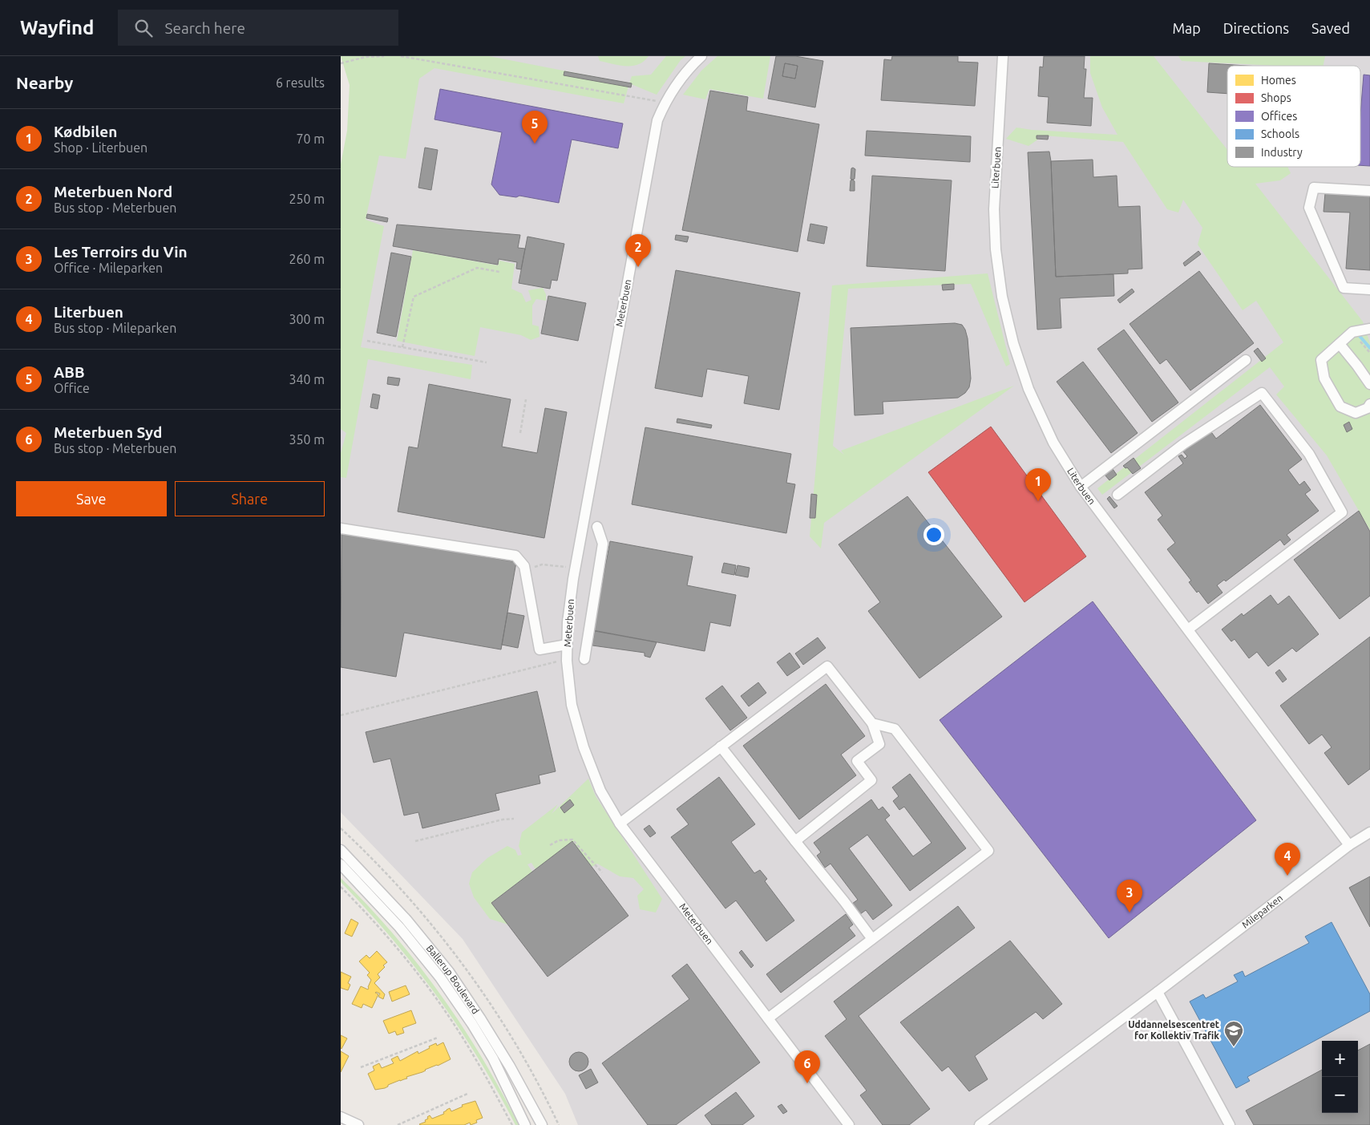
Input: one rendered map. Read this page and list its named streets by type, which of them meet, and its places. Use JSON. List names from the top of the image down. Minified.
{"streets":{"street":["Literbuen","Meterbuen","Mileparken","Ballerup Boulevard"]},"crossings":[["Literbuen","Mileparken"]],"places":{"school or university":["Uddannelsescentret for Kollektiv Trafik"]},"legend":["Homes","Shops","Offices","Schools","Industry"],"page":{"header":"Wayfind","search":"Search here","nav":["Map","Directions","Saved"],"heading":["Nearby","6 results"],"list":[{"mark":"1","name":"Kødbilen","note":"Shop · Literbuen","value":"70 m"},{"mark":"2","name":"Meterbuen Nord","note":"Bus stop · Meterbuen","value":"250 m"},{"mark":"3","name":"Les Terroirs du Vin","note":"Office · Mileparken","value":"260 m"},{"mark":"4","name":"Literbuen","note":"Bus stop · Mileparken","value":"300 m"},{"mark":"5","name":"ABB","note":"Office","value":"340 m"},{"mark":"6","name":"Meterbuen Syd","note":"Bus stop · Meterbuen","value":"350 m"}],"pins":["5","2","1","4","3","6"],"buttons":["Save","Share"],"map_buttons":["+","−"]}}
